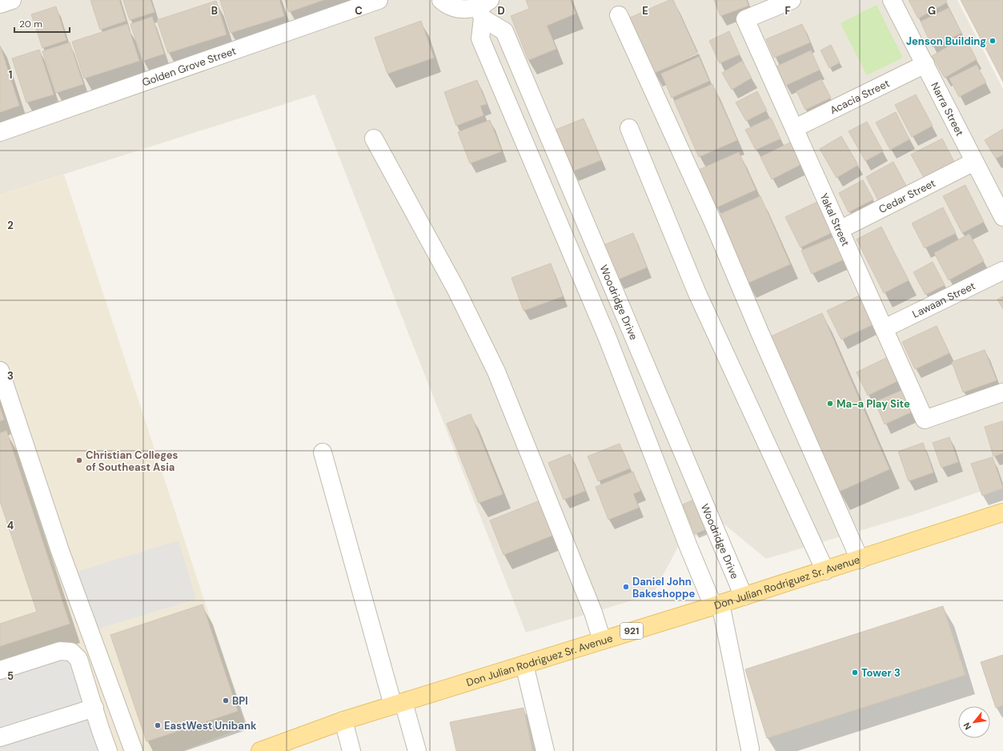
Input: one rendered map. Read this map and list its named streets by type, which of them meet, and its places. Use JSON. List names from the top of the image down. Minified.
{"streets":{"main road":["Don Julian Rodriguez Sr. Avenue","921"],"street":["Golden Grove Street","Acacia Street","Narra Street","Cedar Street","Yakal Street","Lawaan Street","Woodridge Drive"]},"crossings":[["Acacia Street","Narra Street"],["Acacia Street","Yakal Street"],["Narra Street","Cedar Street"],["Cedar Street","Yakal Street"],["Yakal Street","Lawaan Street"],["Woodridge Drive","Don Julian Rodriguez Sr. Avenue"]],"places":["Jenson Building","Ma-a Play Site","Christian Colleges of Southeast Asia","Daniel John Bakeshoppe","Tower 3","BPI","EastWest Unibank"],"scale_bar":"20 m","north":"bottom left","grid":{"columns":["B","C","D","E","F","G"],"rows":["1","2","3","4","5"]}}
